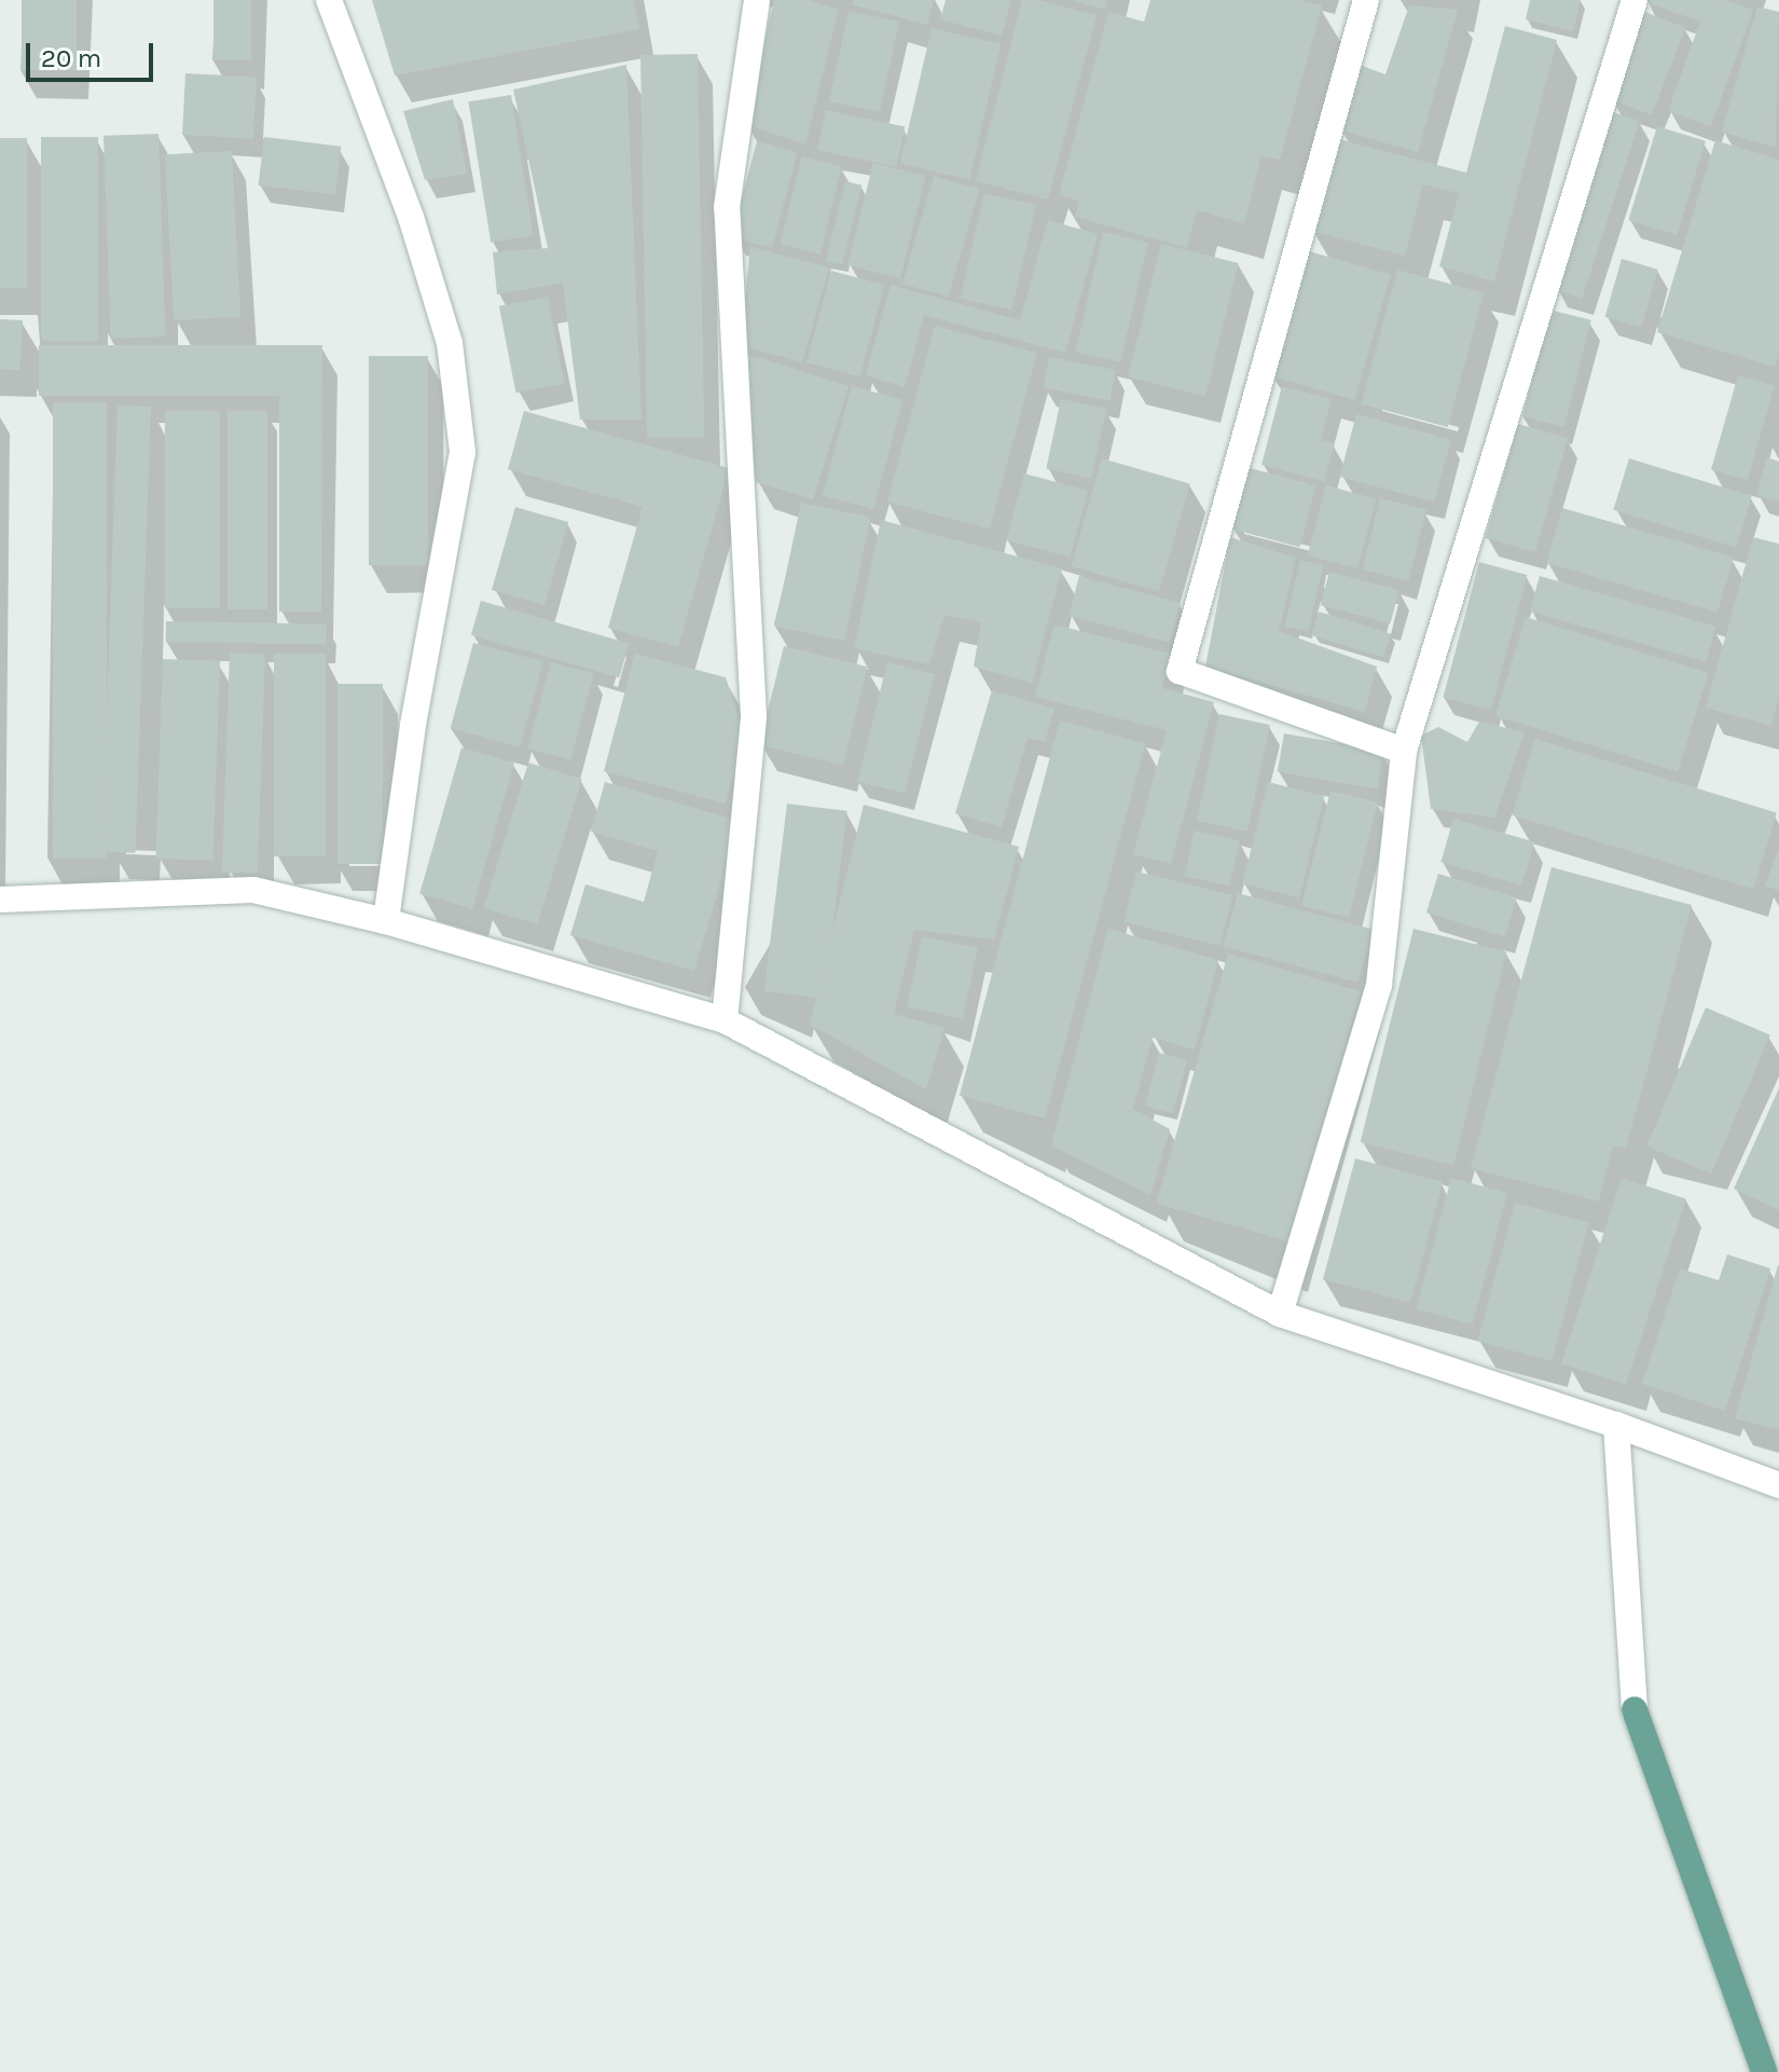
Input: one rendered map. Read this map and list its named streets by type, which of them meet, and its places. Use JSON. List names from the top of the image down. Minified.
{"scale_bar":"20 m"}
